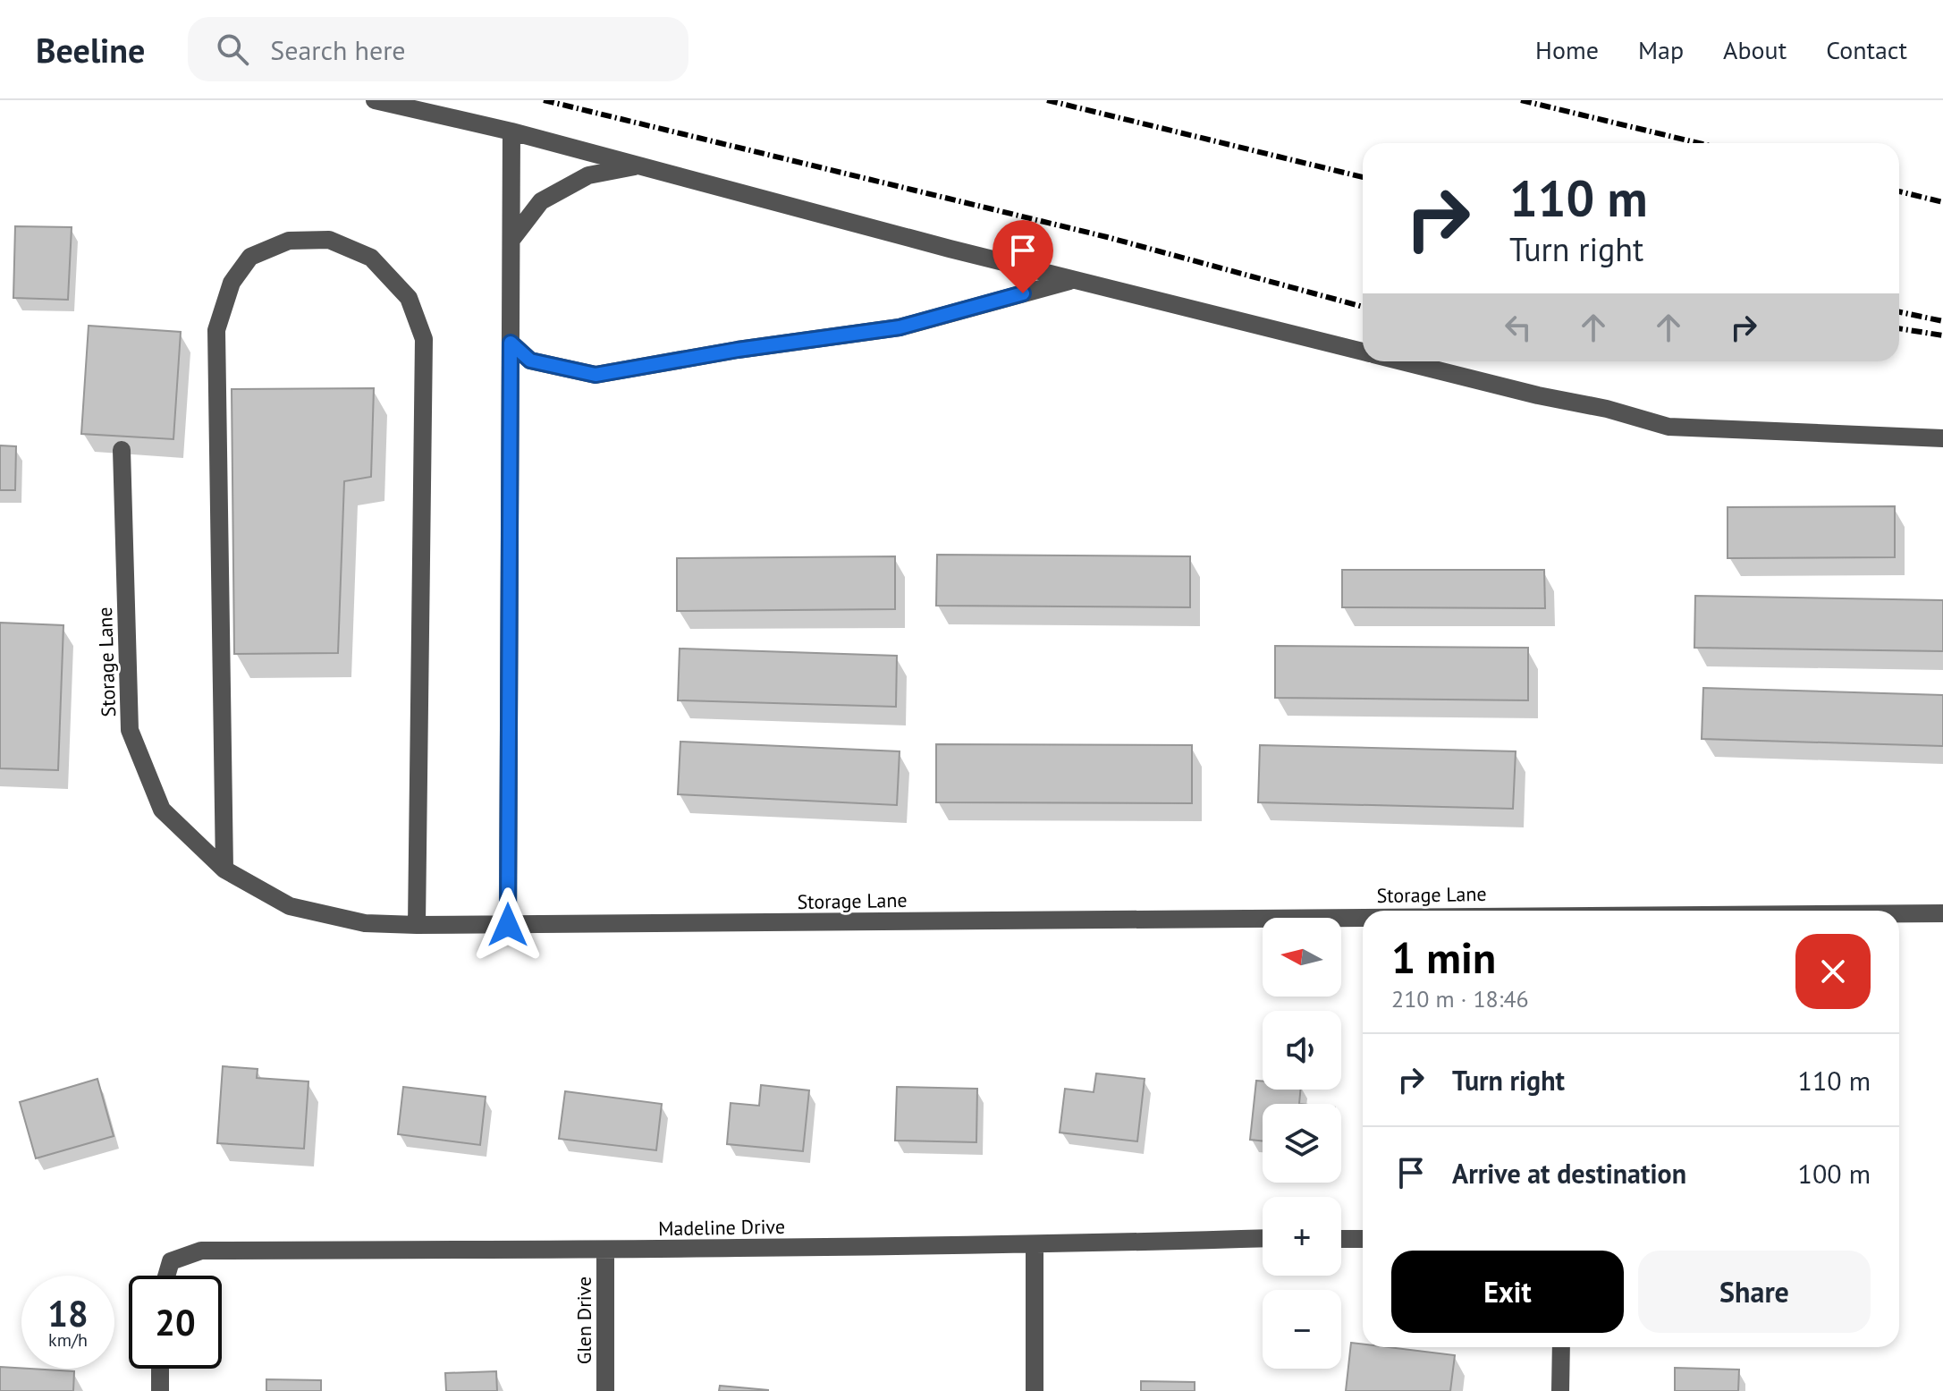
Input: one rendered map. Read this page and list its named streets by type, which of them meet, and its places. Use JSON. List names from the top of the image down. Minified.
{"streets":{"street":["Storage Lane","Madeline Drive","Glen Drive"]},"crossings":[["Madeline Drive","Glen Drive"]],"north":"left","page":{"header":"Beeline","search":"Search here","nav":["Home","Map","About","Contact"],"turn":["110 m","Turn right"],"heading":["1 min","210 m · 18:46"],"map_buttons":["+","−"],"list":[{"name":"Turn right","value":"110 m"},{"name":"Arrive at destination","value":"100 m"}],"buttons":["Exit","Share"],"speed":"18 km/h","limit":"20"}}
